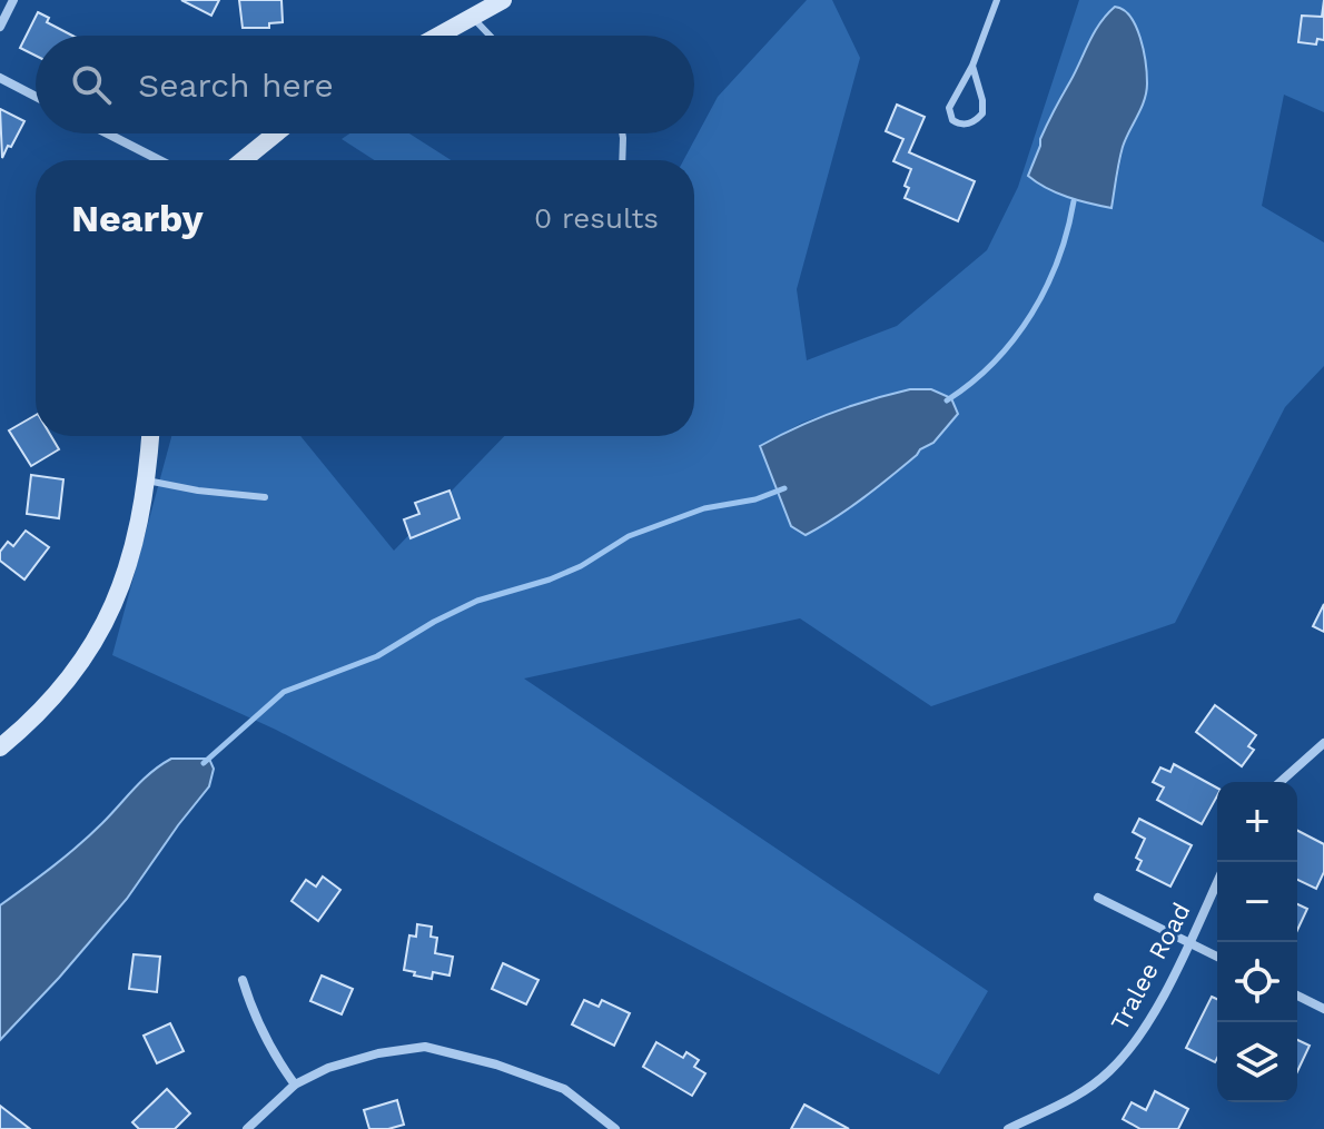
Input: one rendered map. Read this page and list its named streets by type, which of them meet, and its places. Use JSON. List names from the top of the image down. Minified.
{"streets":{"street":["Tralee Road"]},"page":{"search":"Search here","heading":["Nearby","0 results"],"map_buttons":["+","−"]}}
